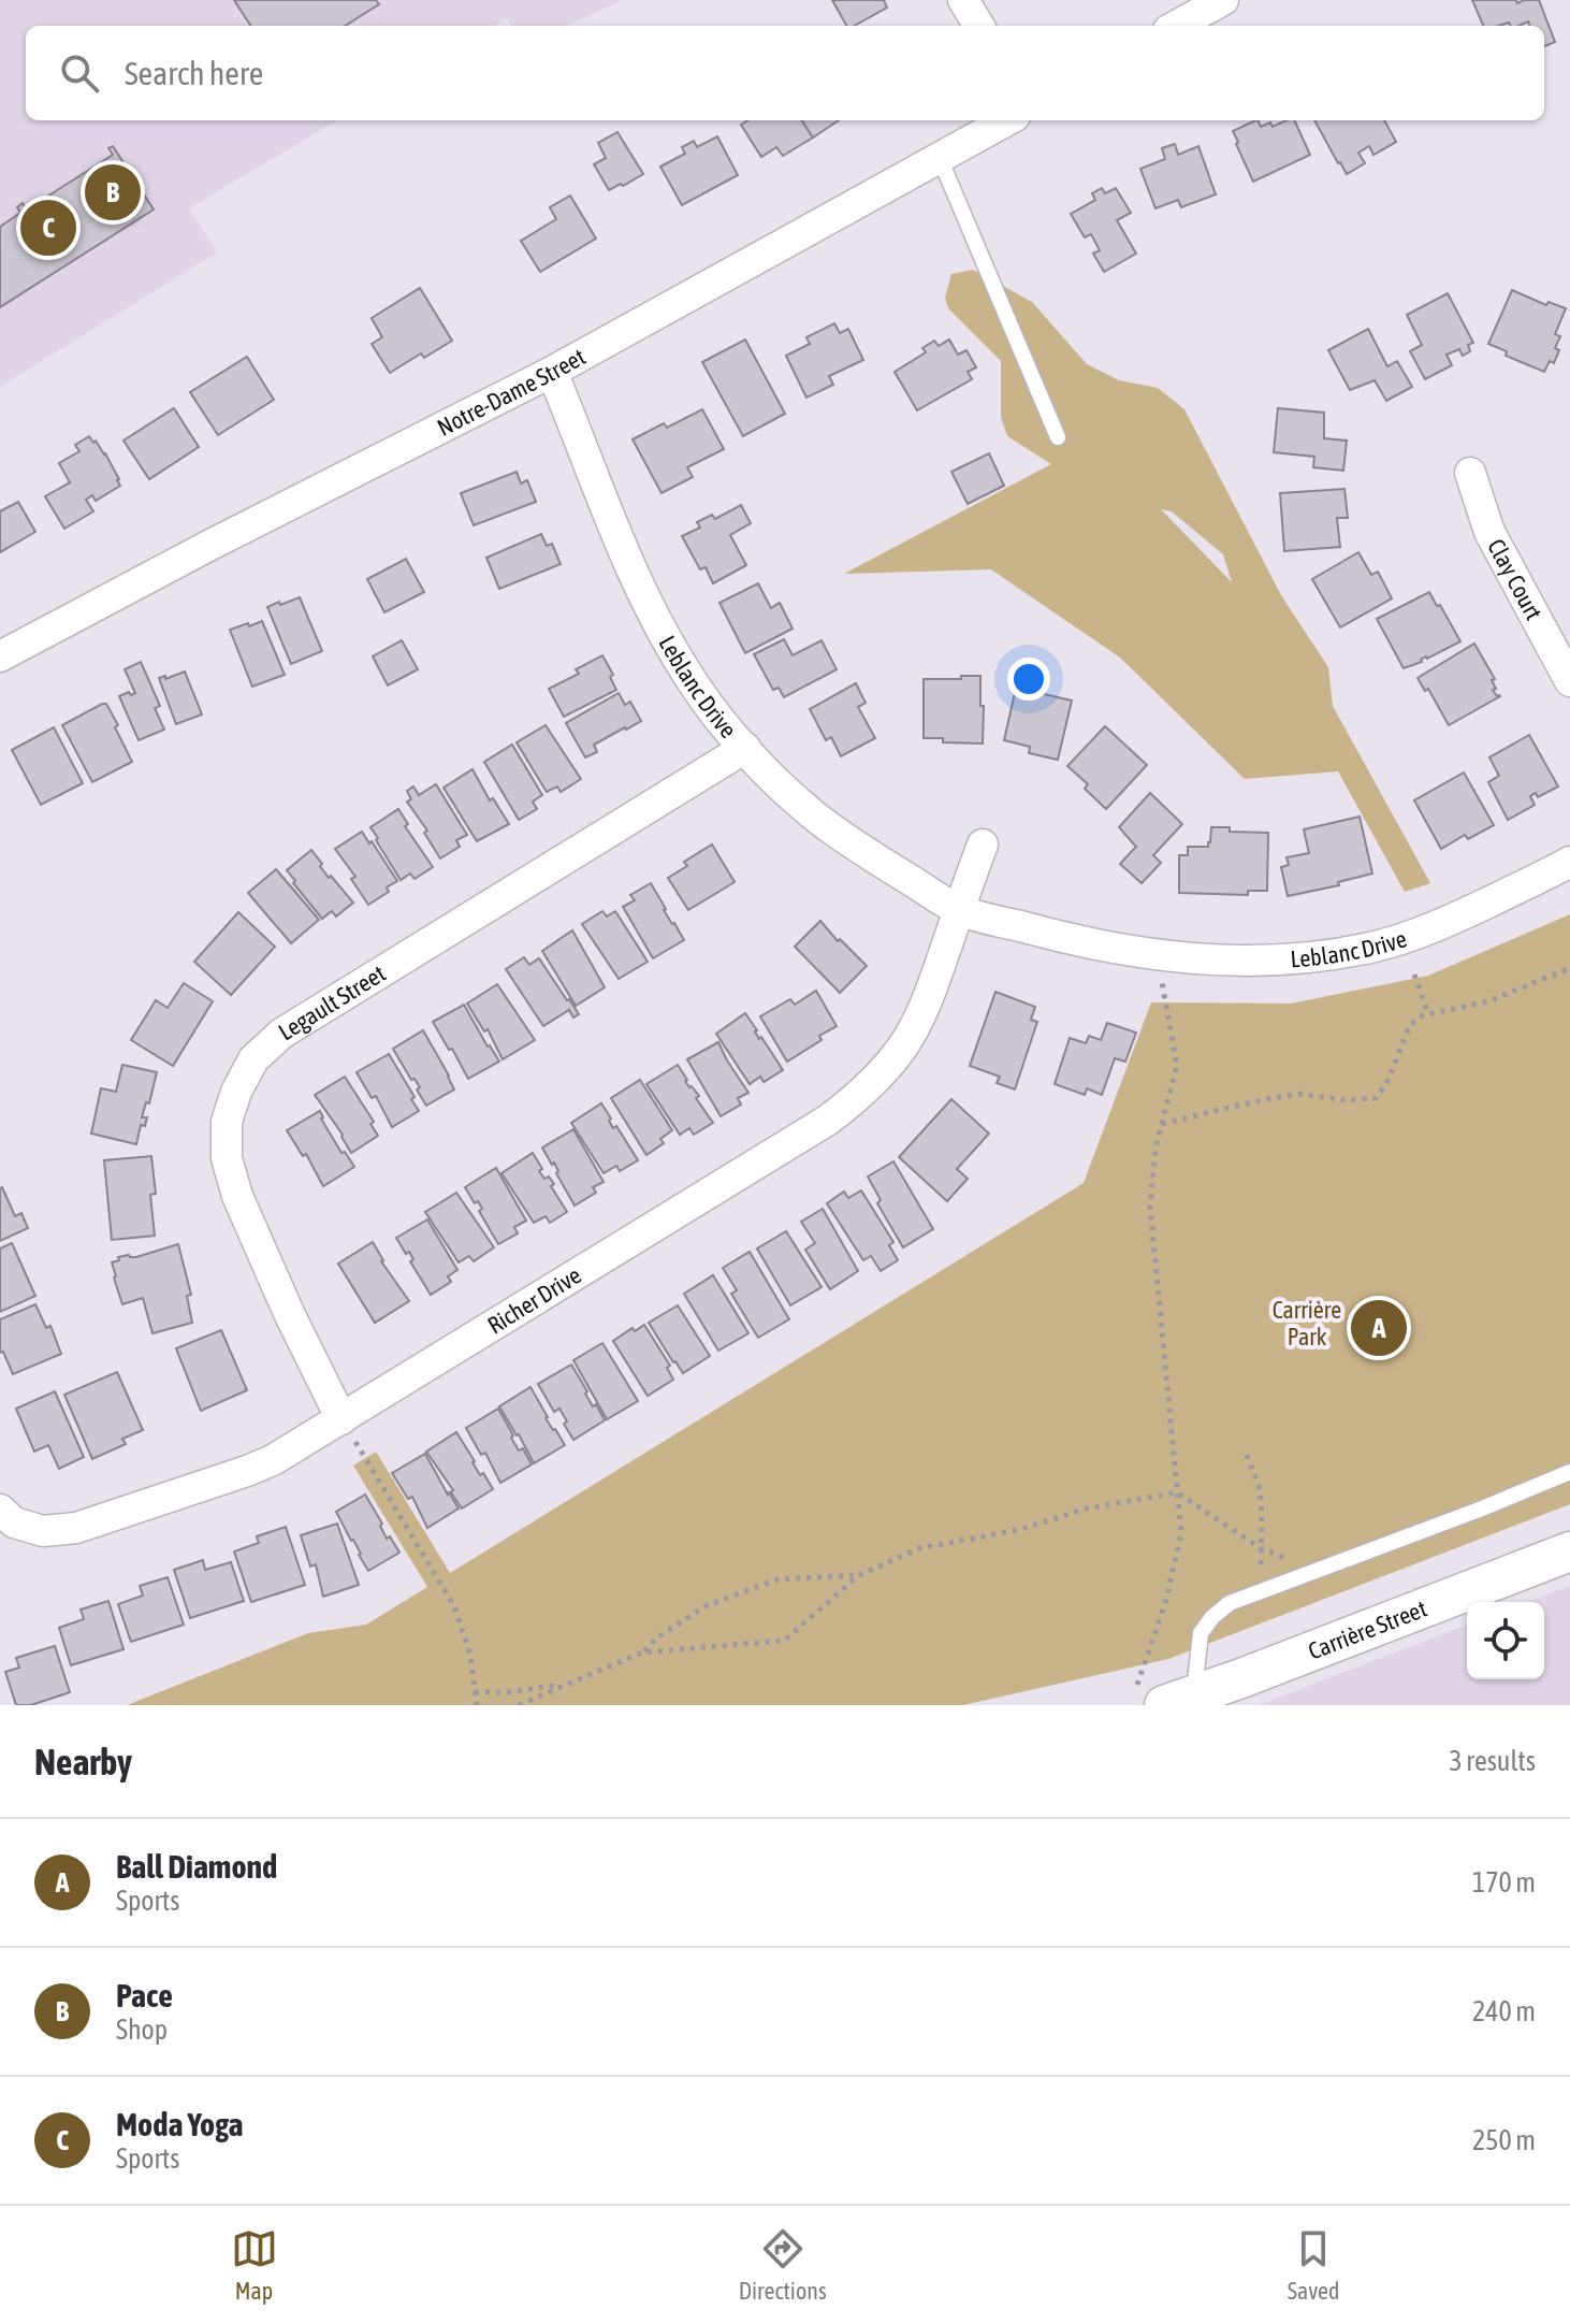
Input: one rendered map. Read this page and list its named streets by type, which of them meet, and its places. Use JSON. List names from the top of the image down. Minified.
{"streets":{"street":["Notre-Dame Street","Clay Court","Leblanc Drive","Legault Street","Richer Drive","Carrière Street"]},"crossings":[["Notre-Dame Street","Leblanc Drive"],["Leblanc Drive","Legault Street"],["Leblanc Drive","Richer Drive"],["Legault Street","Richer Drive"]],"parks":["Carrière Park"],"page":{"search":"Search here","pins":["B","C","A"],"heading":["Nearby","3 results"],"list":[{"mark":"A","name":"Ball Diamond","note":"Sports","value":"170 m"},{"mark":"B","name":"Pace","note":"Shop","value":"240 m"},{"mark":"C","name":"Moda Yoga","note":"Sports","value":"250 m"}],"nav":["Map","Directions","Saved"]}}
